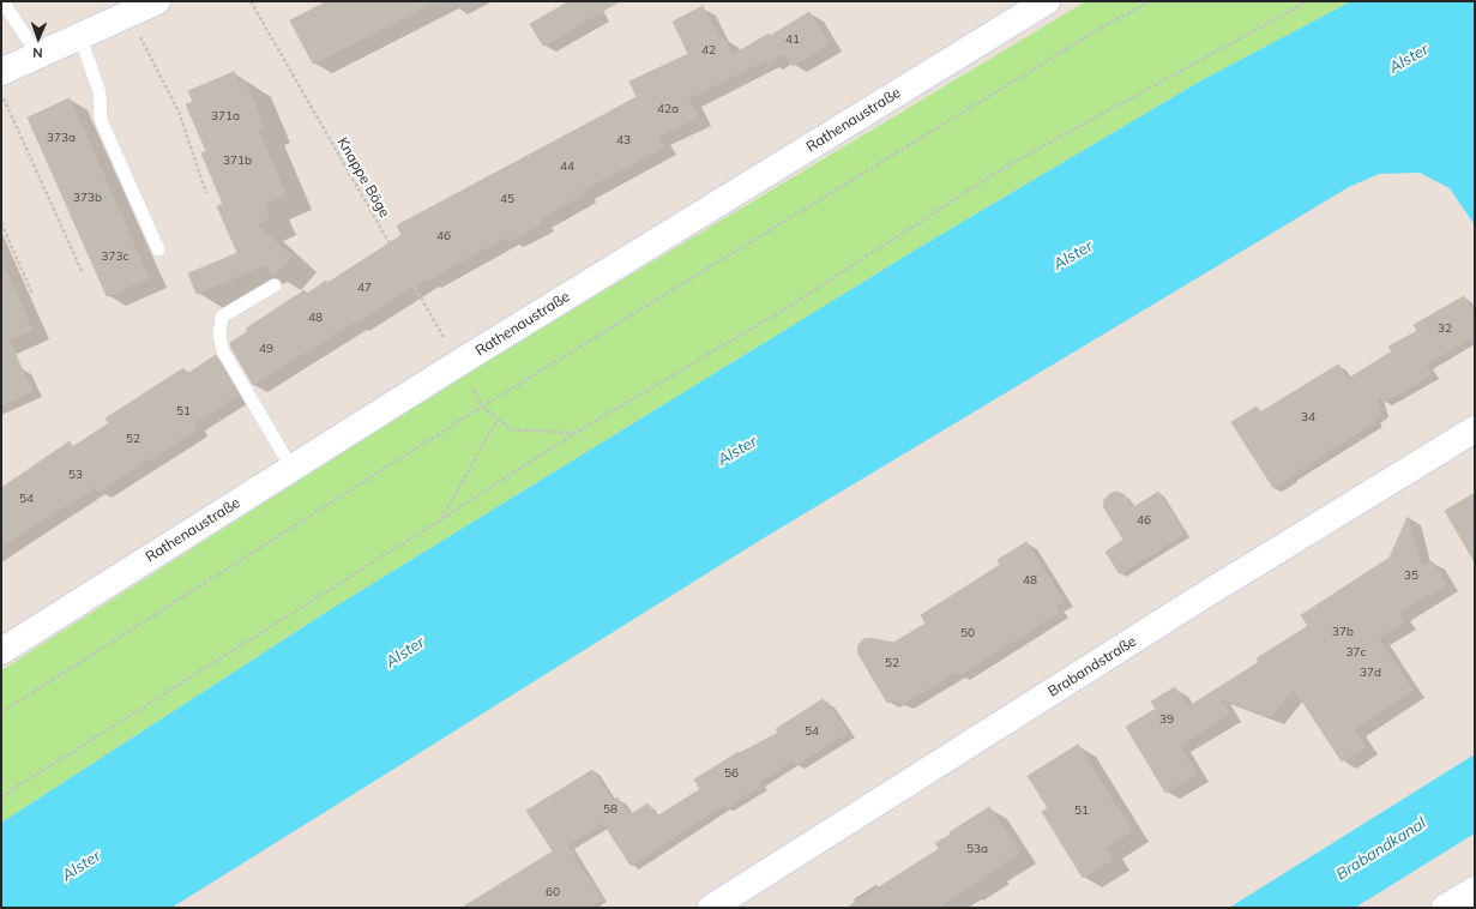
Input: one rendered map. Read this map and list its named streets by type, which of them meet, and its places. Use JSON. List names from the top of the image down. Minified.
{"streets":{"street":["Rathenaustraße","Brabandstraße"],"path":["Knappe Böge"]},"crossings":[["Rathenaustraße","Knappe Böge"]],"water":["Alster","Brabandkanal"],"house_numbers":["41","42","42a","371a","373a","43","371b","44","373b","45","46","373c","47","48","32","49","51","34","52","53","54","46","35","48","37b","50","37c","52","37d","39","54","56","58","51","53a","60"],"north":"bottom"}
